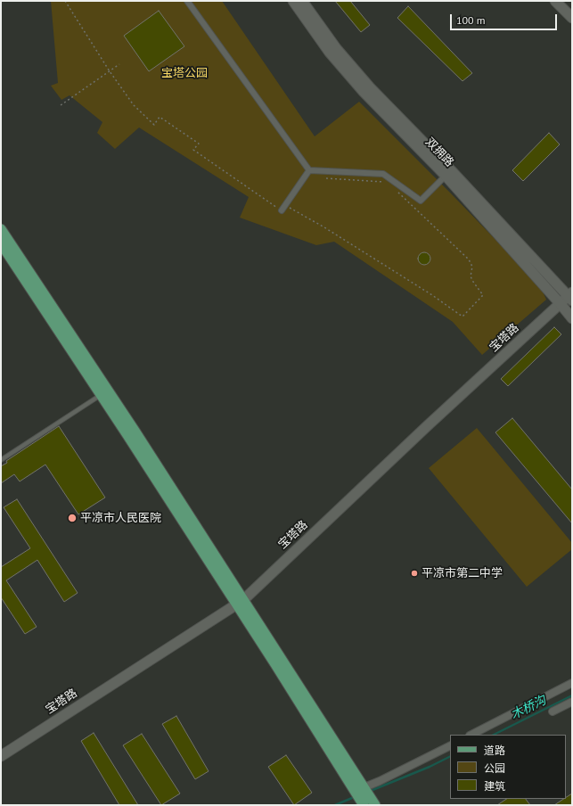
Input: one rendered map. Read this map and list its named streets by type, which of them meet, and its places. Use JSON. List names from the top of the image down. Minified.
{"streets":{"main road":["双拥路","宝塔路"]},"crossings":[["双拥路","宝塔路"]],"water":["木桥沟"],"parks":["宝塔公园"],"places":["平凉市人民医院","平凉市第二中学"],"legend":["道路","公园","建筑"],"scale_bar":"100 m"}
